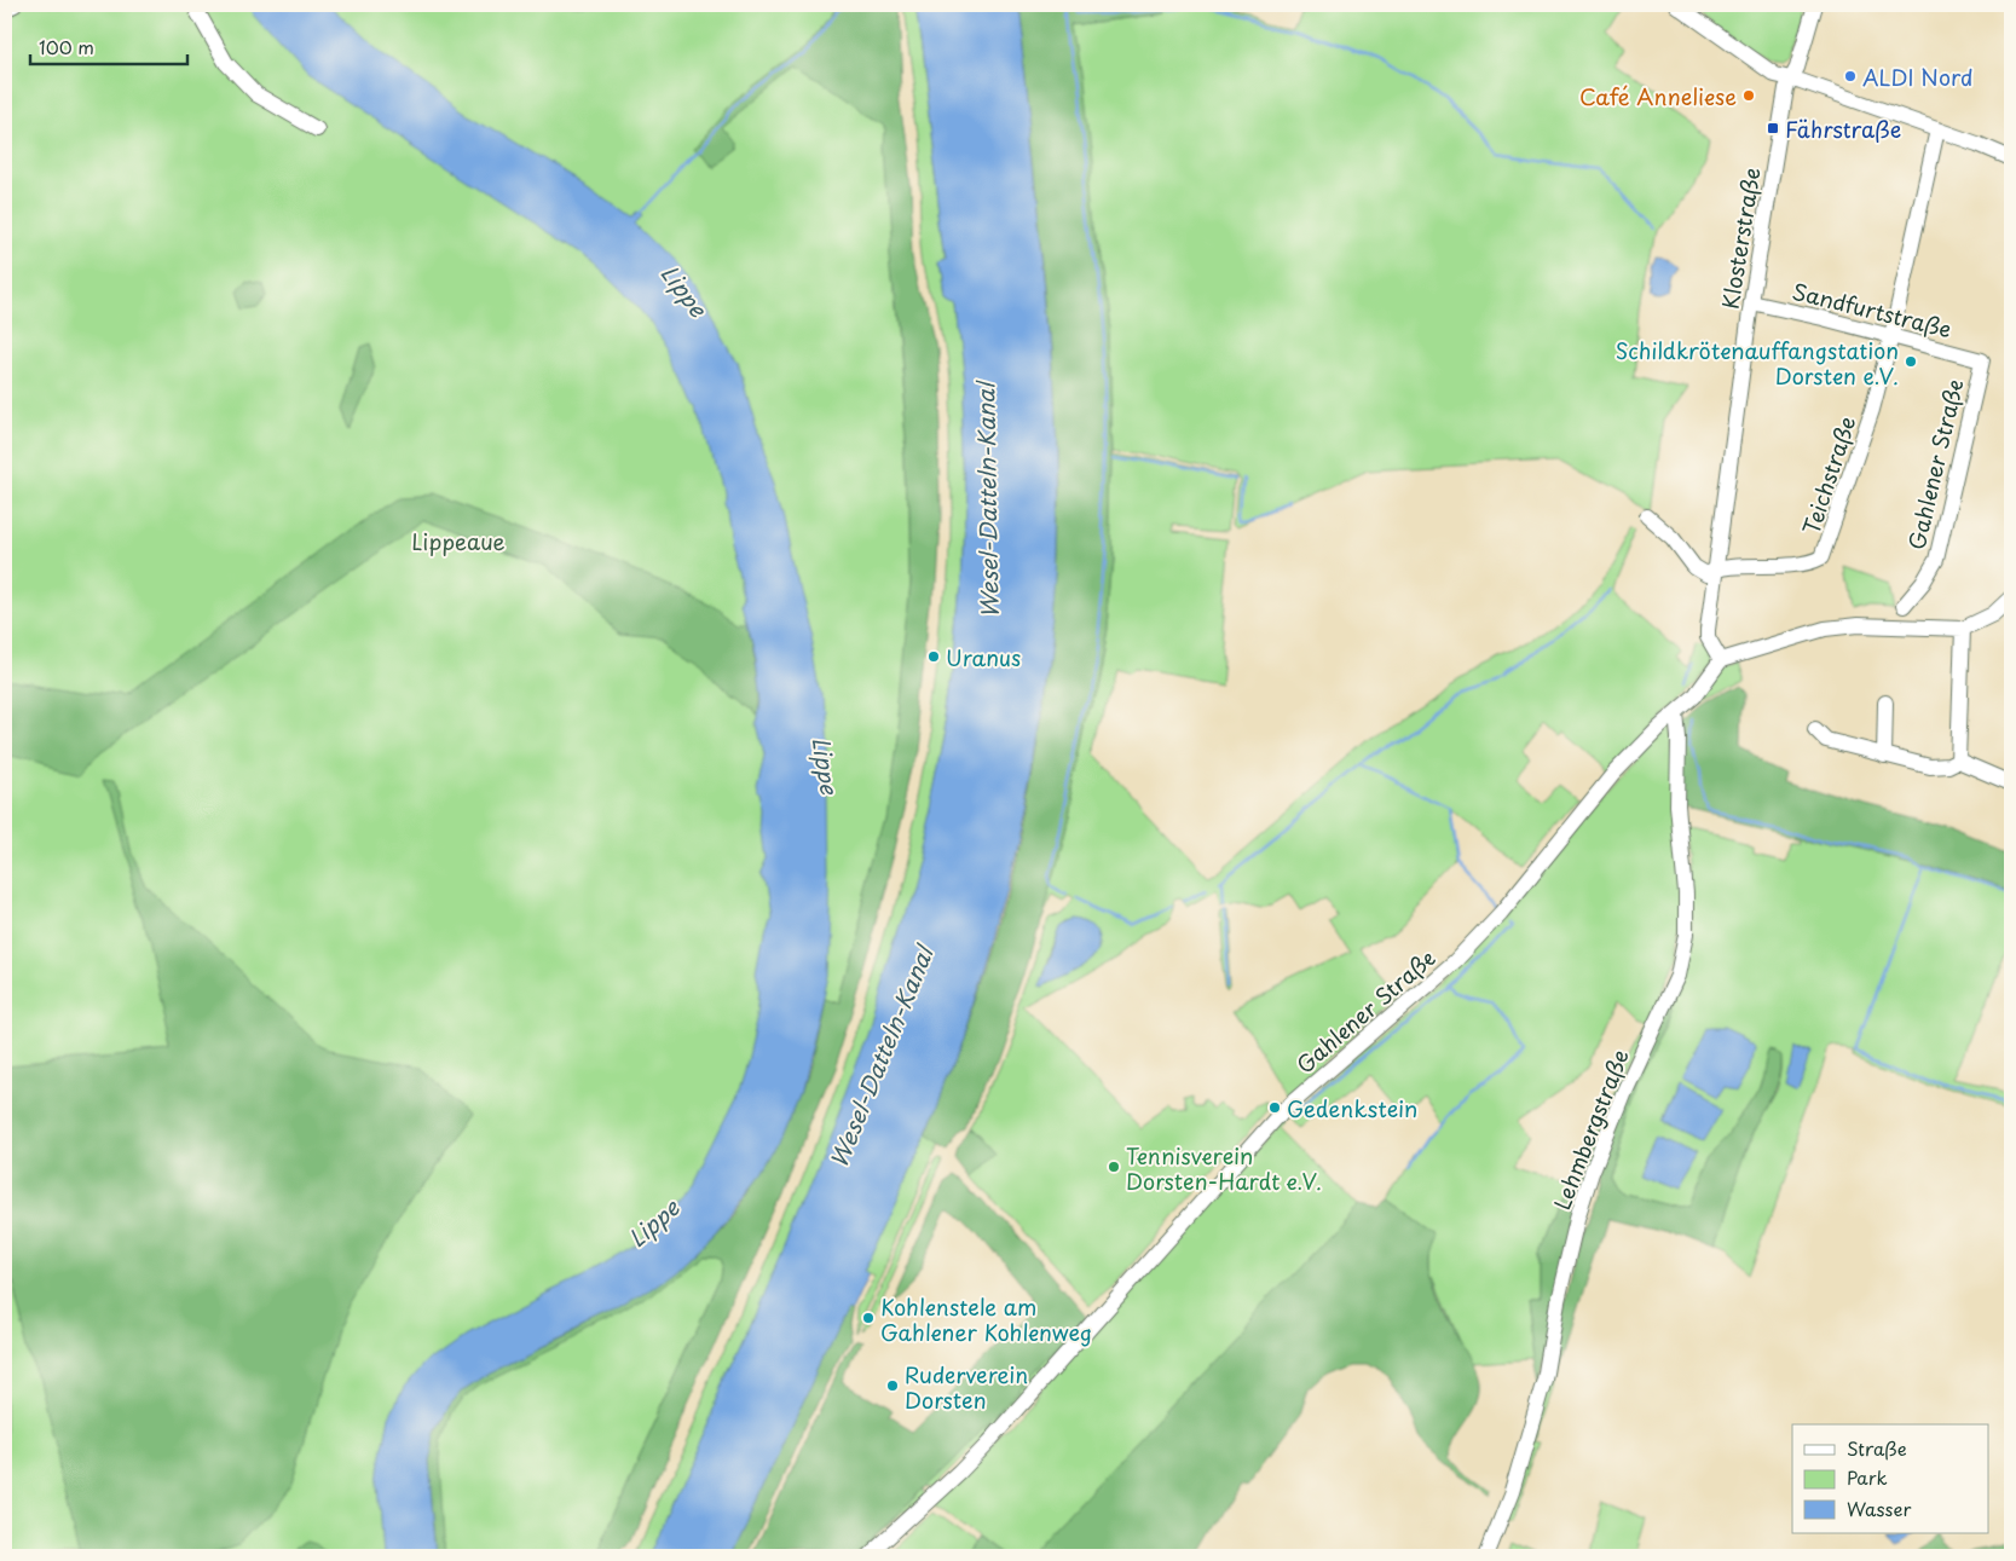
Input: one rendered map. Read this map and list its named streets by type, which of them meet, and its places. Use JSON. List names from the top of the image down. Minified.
{"streets":{"street":["Klosterstraße","Sandfurtstraße","Gahlener Straße","Teichstraße","Lehmbergstraße"]},"crossings":[["Klosterstraße","Sandfurtstraße"],["Klosterstraße","Gahlener Straße"],["Klosterstraße","Teichstraße"],["Sandfurtstraße","Gahlener Straße"],["Sandfurtstraße","Teichstraße"],["Gahlener Straße","Lehmbergstraße"]],"water":["Lippe","Wesel-Datteln-Kanal"],"parks":["Lippeaue"],"places":{"other":["ALDI Nord","Café Anneliese","Schildkrötenauffangstation Dorsten e.V.","Uranus","Gedenkstein","Tennisverein Dorsten-Hardt e.V.","Kohlenstele am Gahlener Kohlenweg","Ruderverein Dorsten"],"transit":["Fährstraße"]},"legend":["Straße","Park","Wasser"],"scale_bar":"100 m"}
